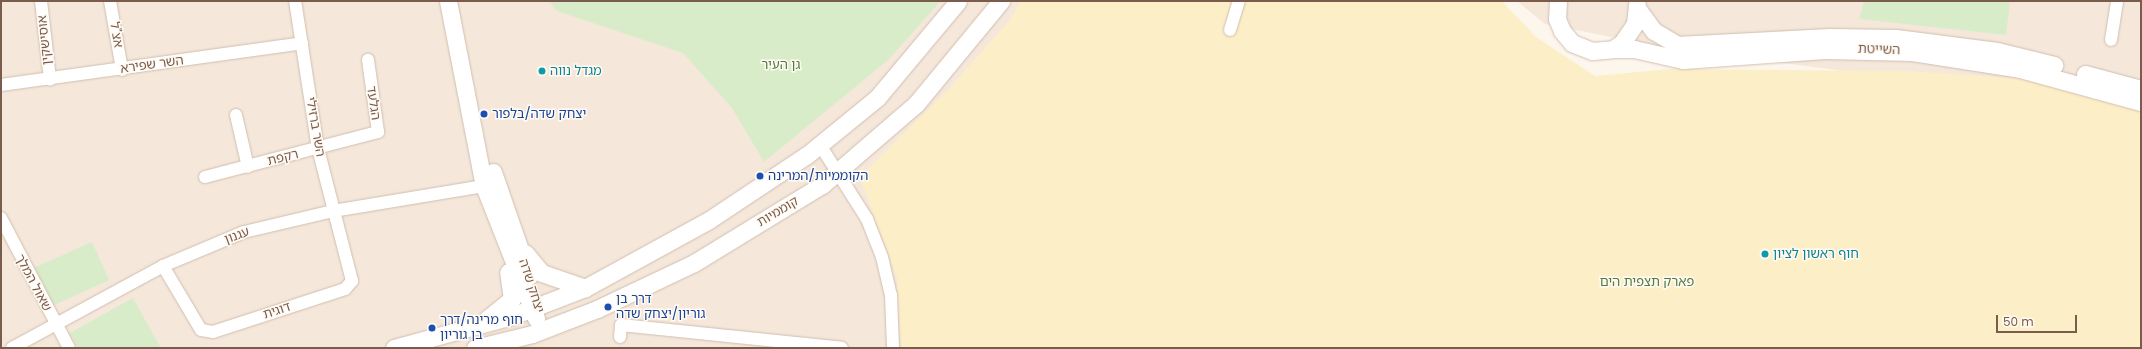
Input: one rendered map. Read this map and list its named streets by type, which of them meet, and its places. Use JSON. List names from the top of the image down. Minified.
{"streets":{"street":["אצ\"ל","אוסישקין","השייטת","השר שפירא","הגלעד","השר ברזילי","רקפת","קוממיות","עגנון","שאול המלך","יצחק שדה","דוגית"]},"crossings":[["אצ\"ל","השר שפירא"],["אוסישקין","השר שפירא"],["השר שפירא","השר ברזילי"],["הגלעד","השר ברזילי"],["הגלעד","רקפת"],["השר ברזילי","רקפת"],["השר ברזילי","עגנון"],["השר ברזילי","דוגית"],["קוממיות","יצחק שדה"],["עגנון","שאול המלך"],["עגנון","יצחק שדה"],["עגנון","דוגית"]],"parks":["גן העיר","פארק תצפית הים"],"places":["מגדל נווה","יצחק שדה/בלפור","הקוממיות/המרינה","חוף ראשון לציון","דרך בן גוריון/יצחק שדה","חוף מרינה/דרך בן גוריון"],"scale_bar":"50 m"}
